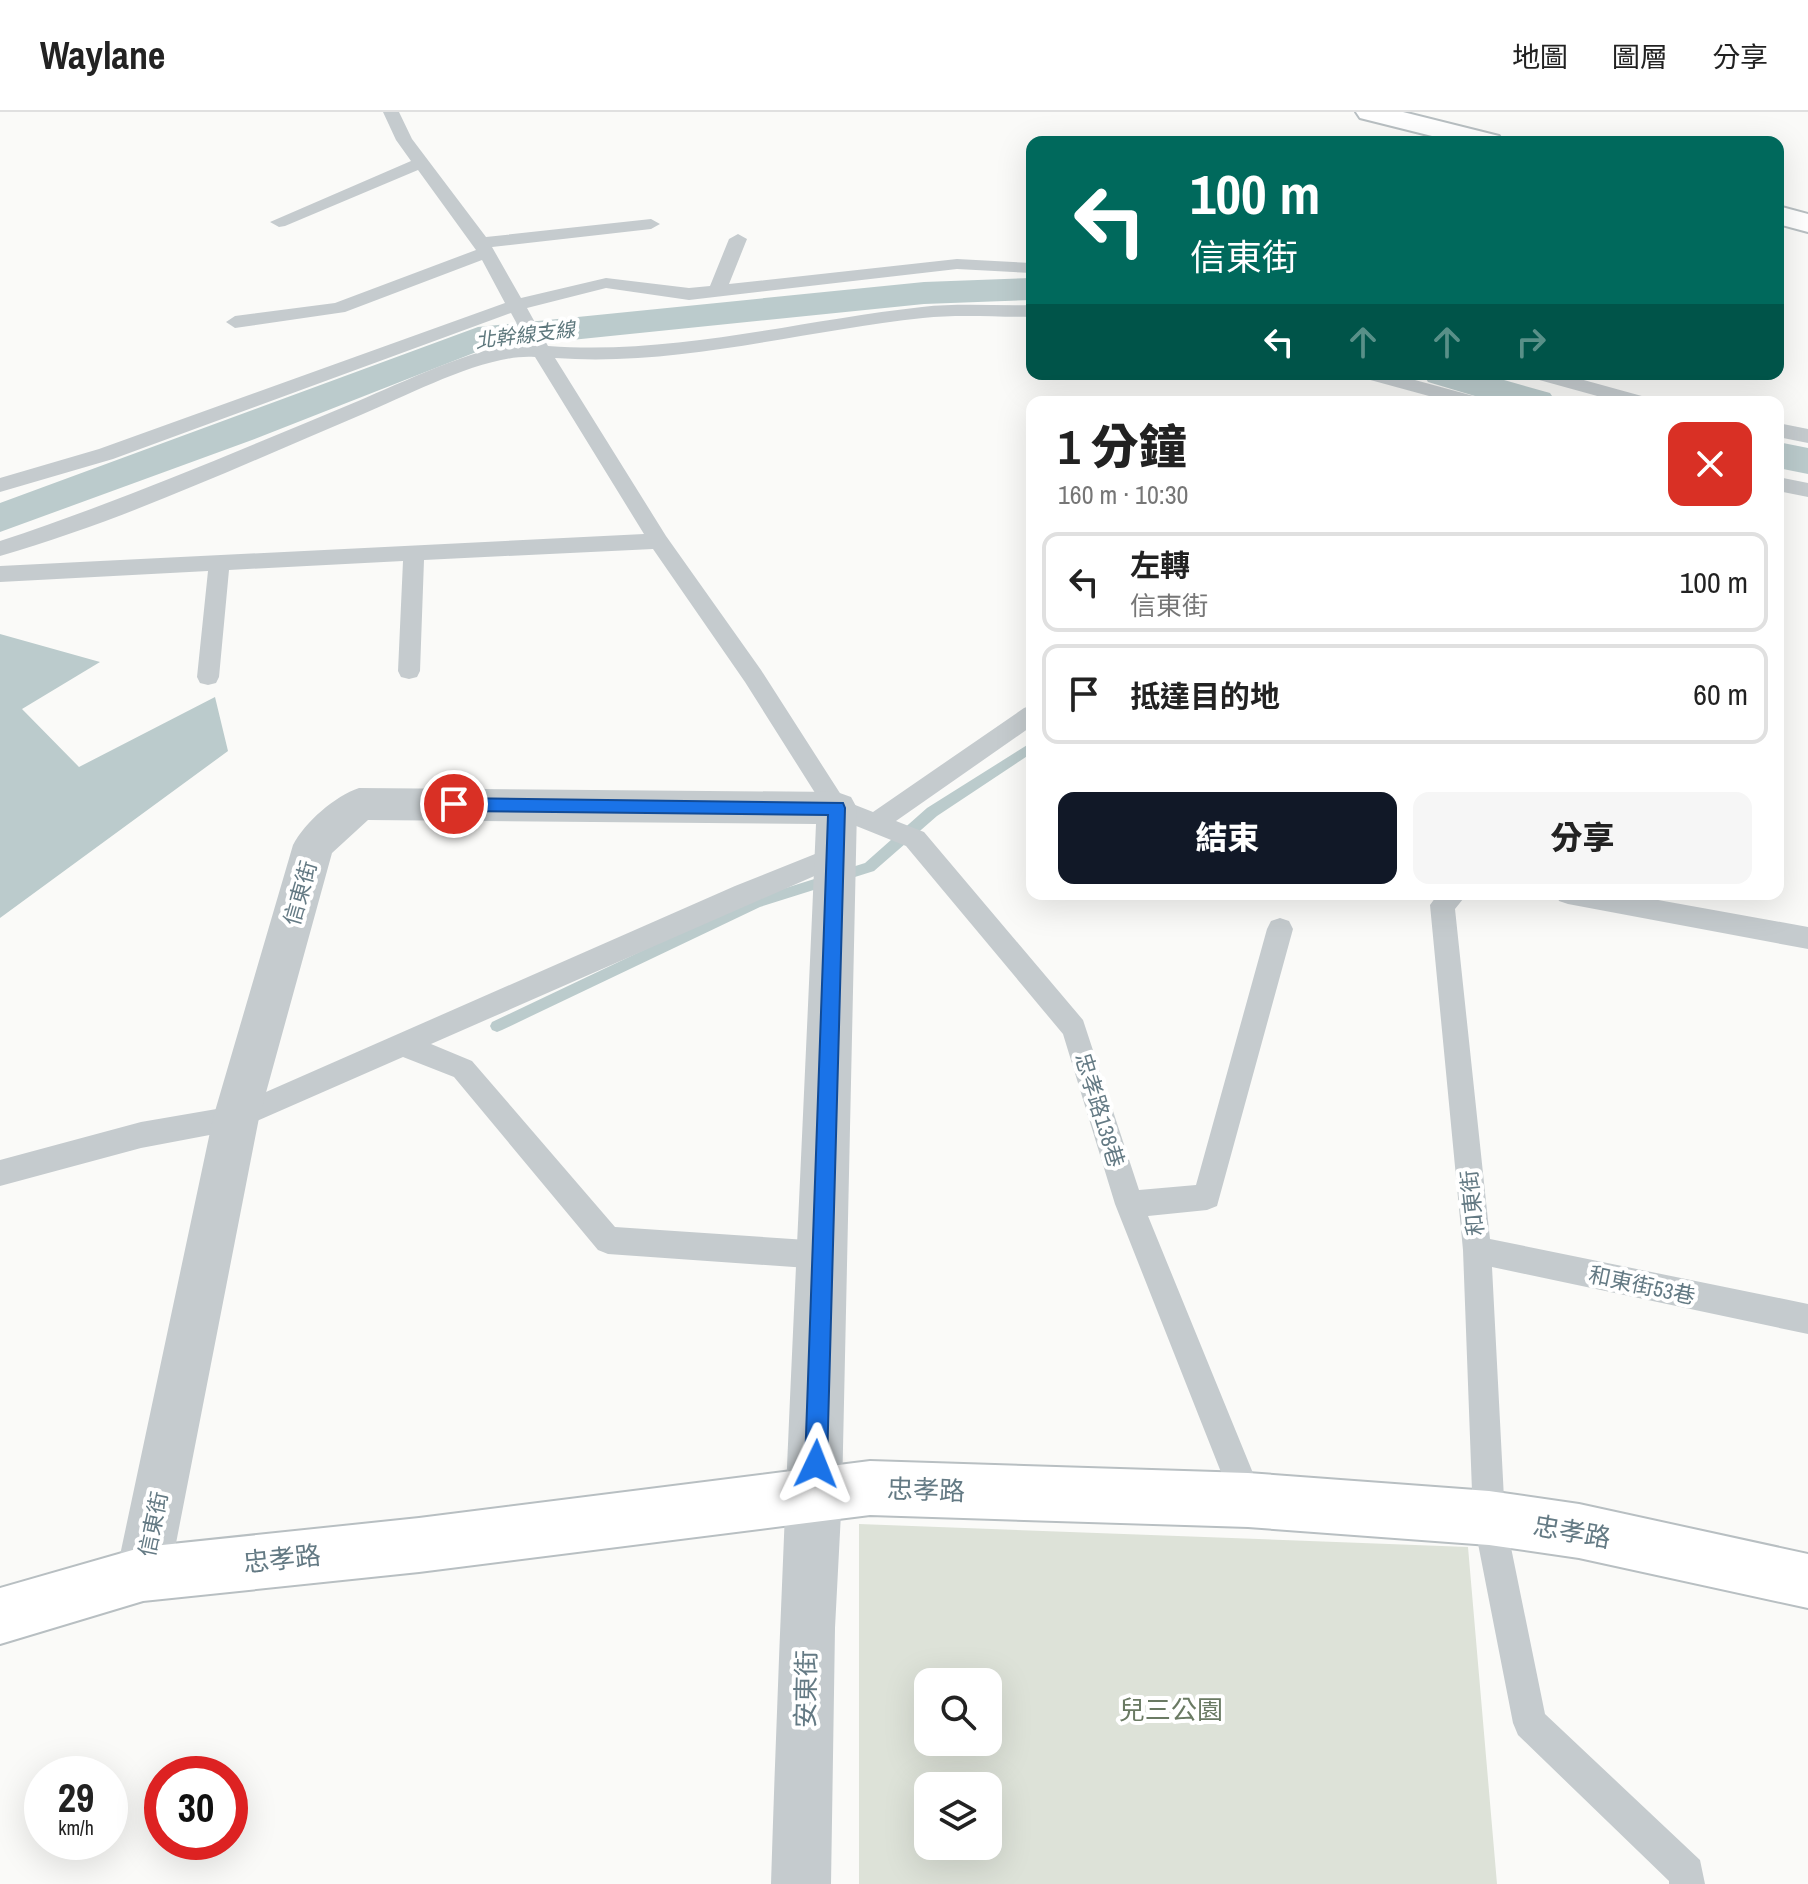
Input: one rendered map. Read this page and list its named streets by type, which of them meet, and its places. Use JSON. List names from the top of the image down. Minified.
{"streets":{"street":["信東街","忠孝路","安東街"],"lane":["忠孝路138巷","和東街","和東街53巷"]},"crossings":[["信東街","忠孝路138巷"],["信東街","忠孝路"],["忠孝路138巷","忠孝路"],["和東街","和東街53巷"],["和東街","忠孝路"],["忠孝路","安東街"]],"water":["北幹線支線"],"parks":["兒三公園"],"page":{"header":"Waylane","nav":["地圖","圖層","分享"],"turn":["100 m","信東街"],"heading":["1 分鐘","160 m · 10:30"],"list":[{"name":"左轉","note":"信東街","value":"100 m"},{"name":"抵達目的地","value":"60 m"}],"buttons":["結束","分享"],"speed":"29 km/h","limit":"30"}}
